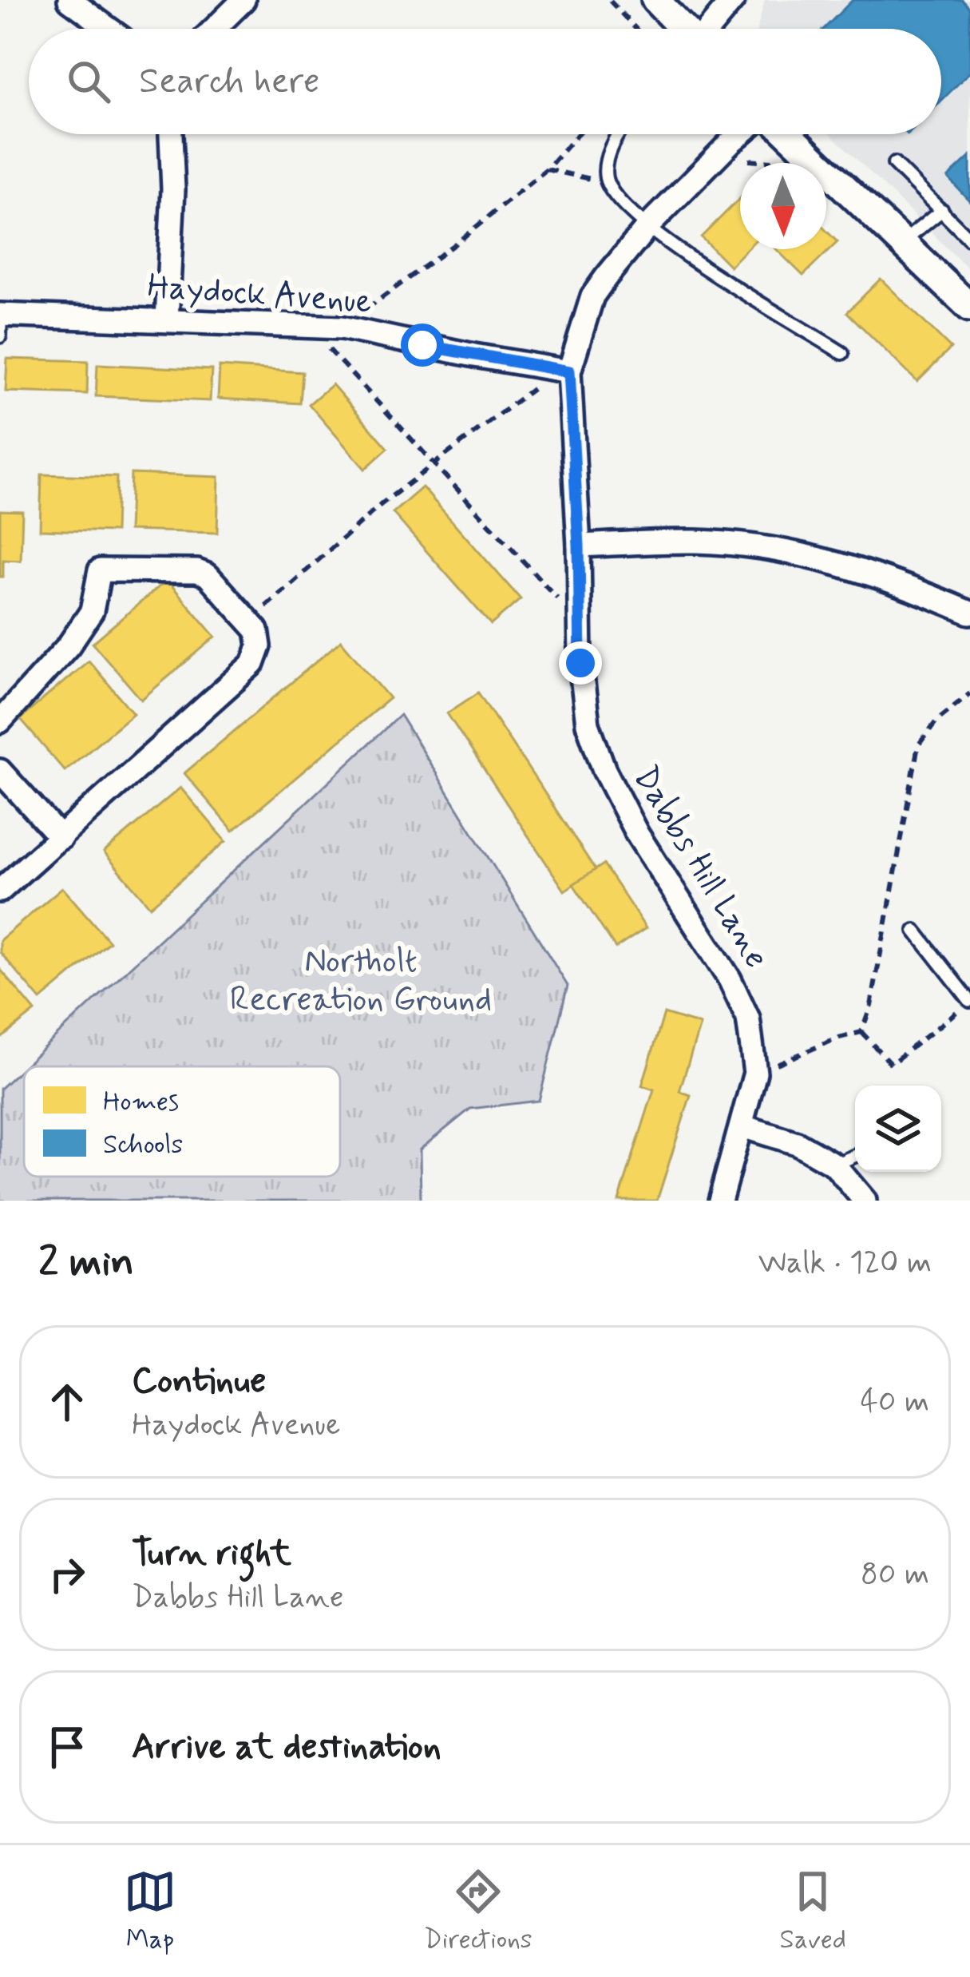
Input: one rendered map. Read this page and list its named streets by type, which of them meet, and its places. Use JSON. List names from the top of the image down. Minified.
{"streets":{"street":["Haydock Avenue","Dabbs Hill Lane"]},"crossings":[["Haydock Avenue","Dabbs Hill Lane"]],"parks":["Northolt Recreation Ground"],"legend":["Homes","Schools"],"north":"bottom","page":{"search":"Search here","heading":["2 min","Walk · 120 m"],"list":[["Continue","Haydock Avenue","40 m"],["Turn right","Dabbs Hill Lane","80 m"],"Arrive at destination"],"nav":["Map","Directions","Saved"]}}
